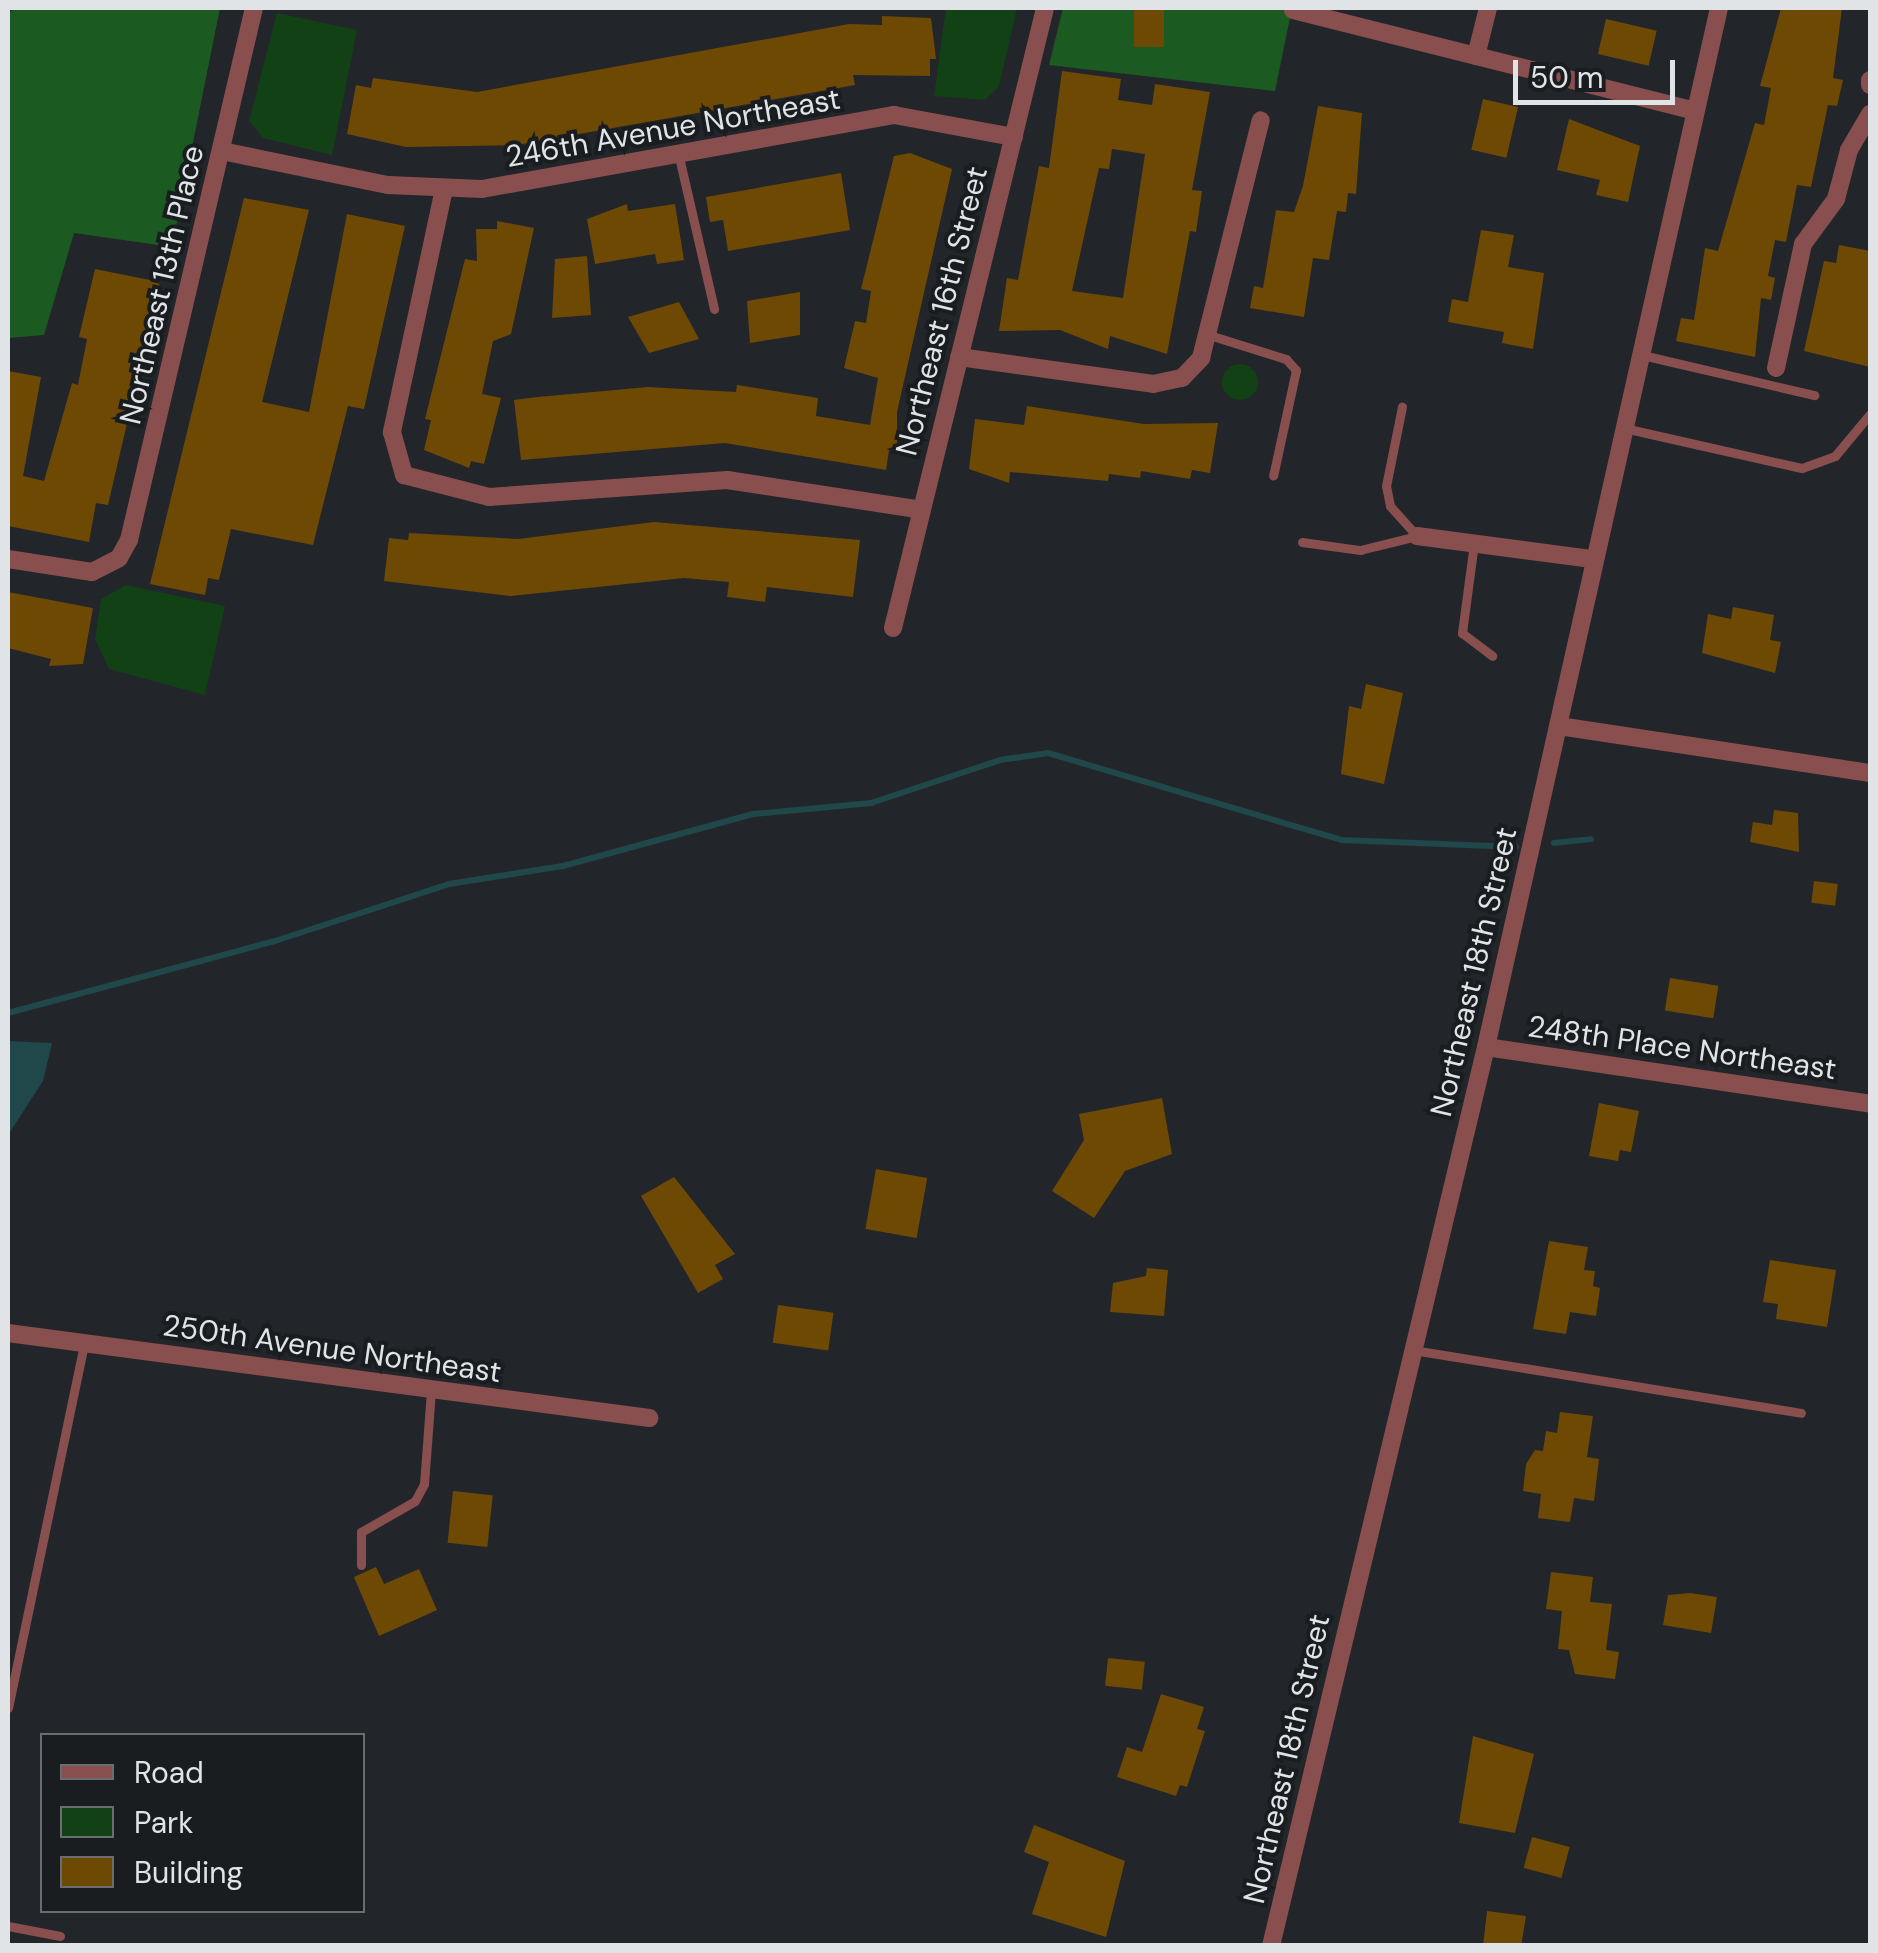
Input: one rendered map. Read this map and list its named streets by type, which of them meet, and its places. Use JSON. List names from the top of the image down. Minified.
{"streets":{"street":["246th Avenue Northeast","Northeast 13th Place","Northeast 16th Street","Northeast 18th Street","248th Place Northeast","250th Avenue Northeast"]},"crossings":[["246th Avenue Northeast","Northeast 13th Place"],["246th Avenue Northeast","Northeast 16th Street"],["Northeast 18th Street","248th Place Northeast"]],"legend":["Road","Park","Building"],"scale_bar":"50 m"}
